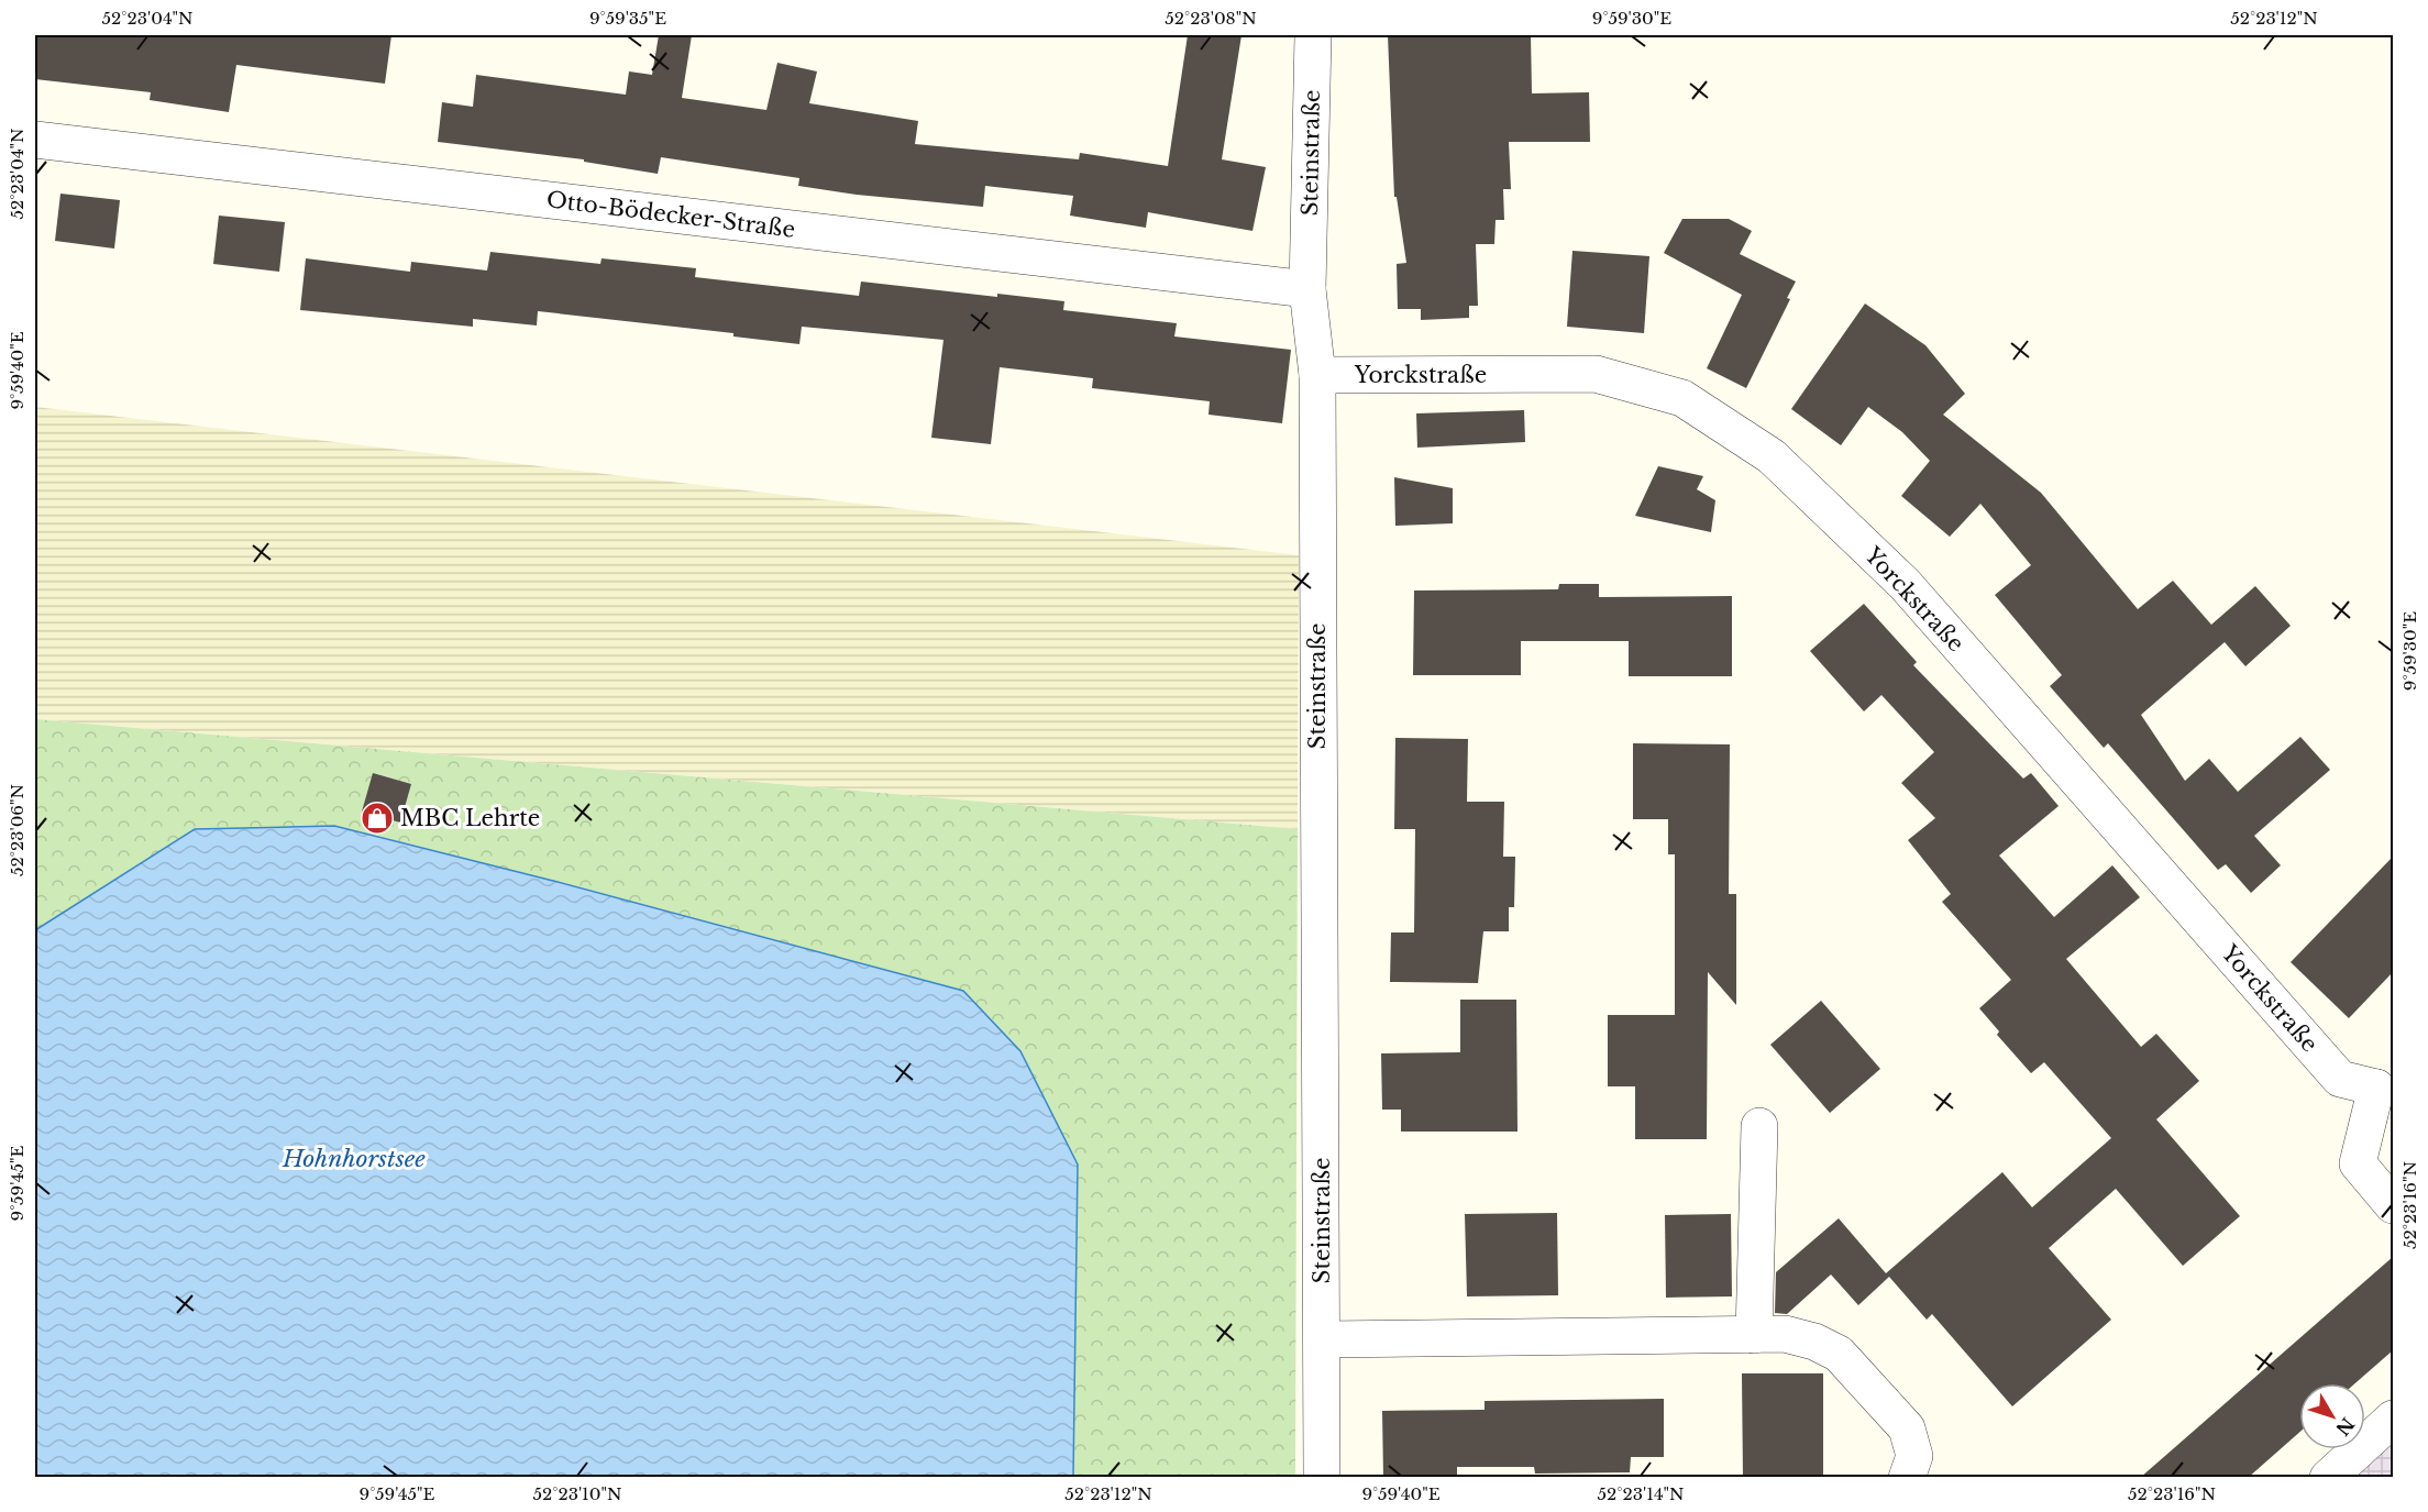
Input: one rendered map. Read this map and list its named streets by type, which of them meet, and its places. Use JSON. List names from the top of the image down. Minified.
{"streets":{"street":["Steinstraße","Otto-Bödecker-Straße","Yorckstraße"]},"crossings":[["Steinstraße","Otto-Bödecker-Straße"],["Steinstraße","Yorckstraße"]],"water":["Hohnhorstsee"],"places":{"shop":["MBC Lehrte"]},"north":"bottom right","coordinates":["52°23'04\"N","9°59'35\"E","52°23'08\"N","9°59'30\"E","52°23'12\"N","9°59'40\"E","52°23'06\"N","9°59'45\"E","52°23'16\"N","52°23'10\"N","52°23'14\"N"]}
